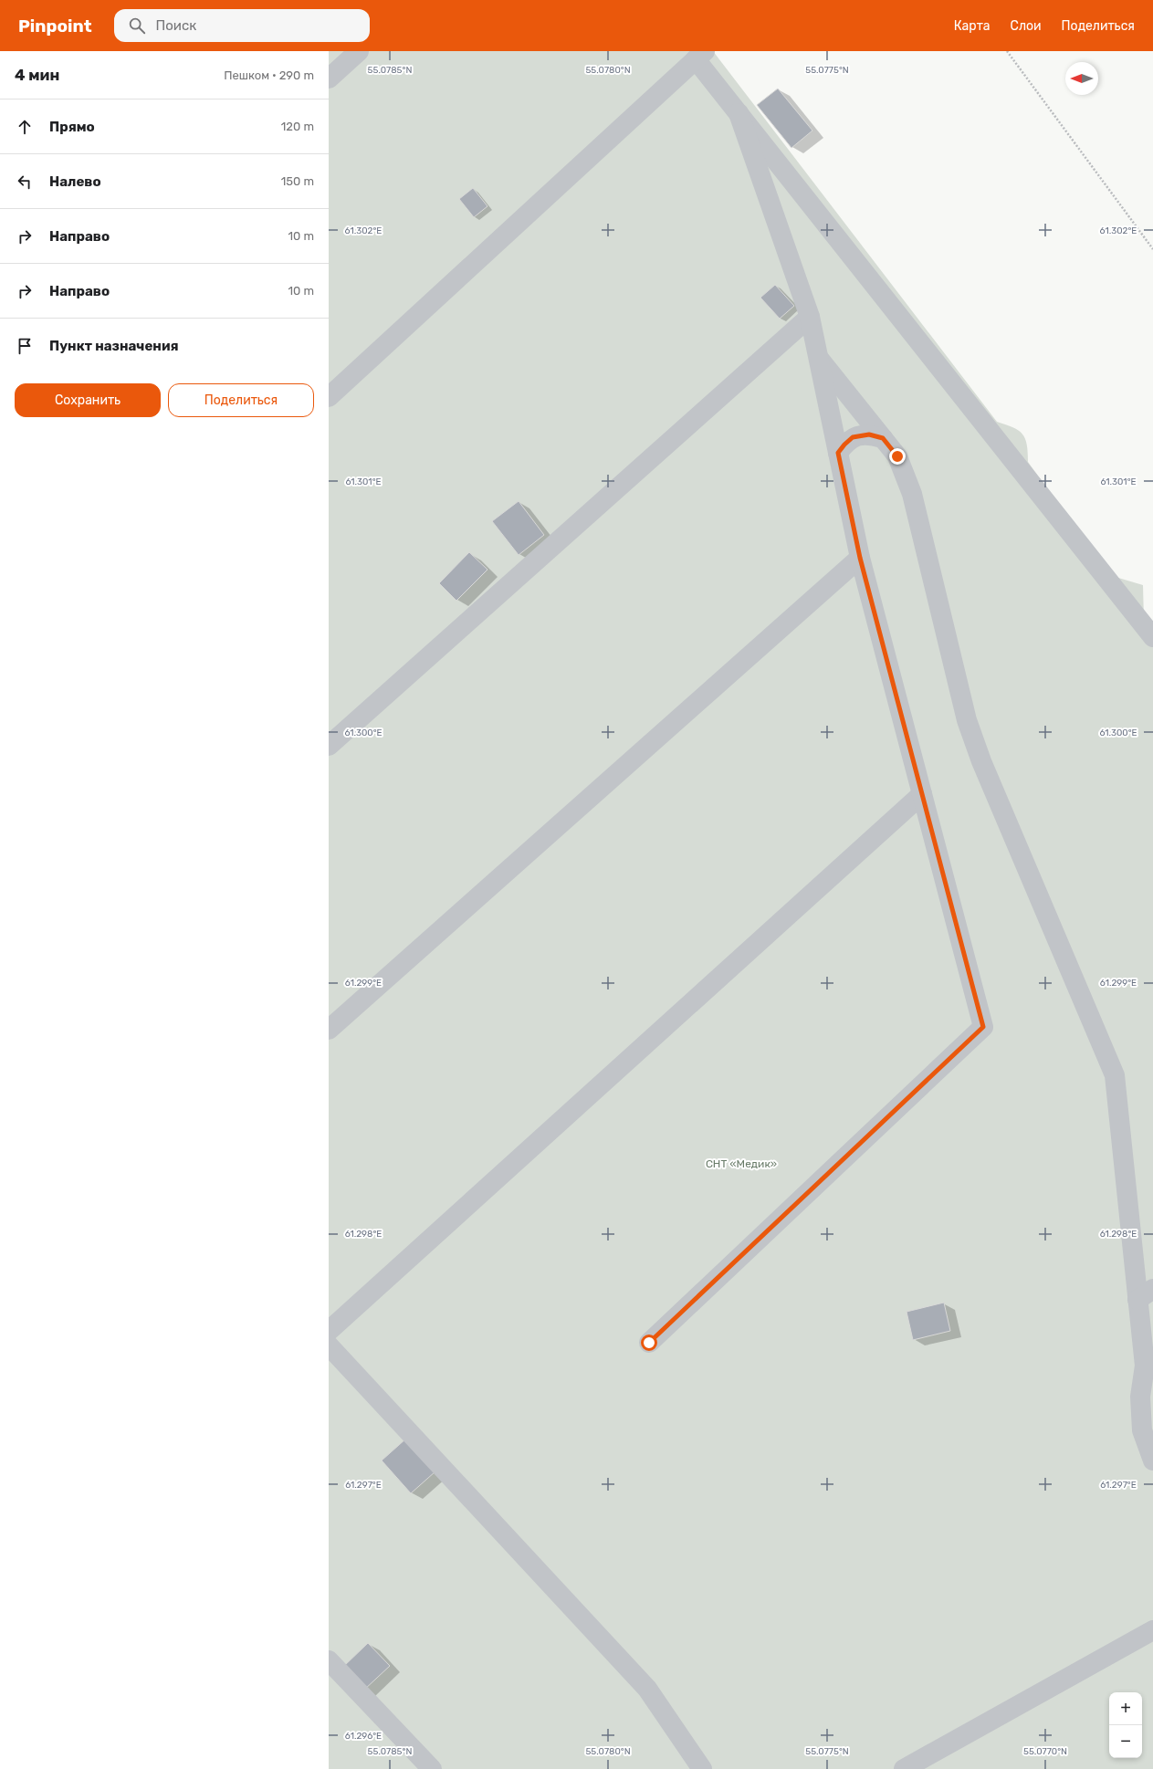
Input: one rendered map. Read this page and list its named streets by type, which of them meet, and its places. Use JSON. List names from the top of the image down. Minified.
{"parks":["СНТ «Медик»"],"north":"left","page":{"header":"Pinpoint","search":"Поиск","nav":["Карта","Слои","Поделиться"],"heading":["4 мин","Пешком · 290 m"],"list":[["Прямо","120 m"],["Налево","150 m"],["Направо","10 m"],["Направо","10 m"],"Пункт назначения"],"buttons":["Сохранить","Поделиться"],"map_buttons":["+","−"]},"coordinates":["55.0785°N","55.0780°N","55.0775°N","61.302°E","61.301°E","61.300°E","61.299°E","61.298°E","61.297°E","61.296°E","55.0770°N"]}
